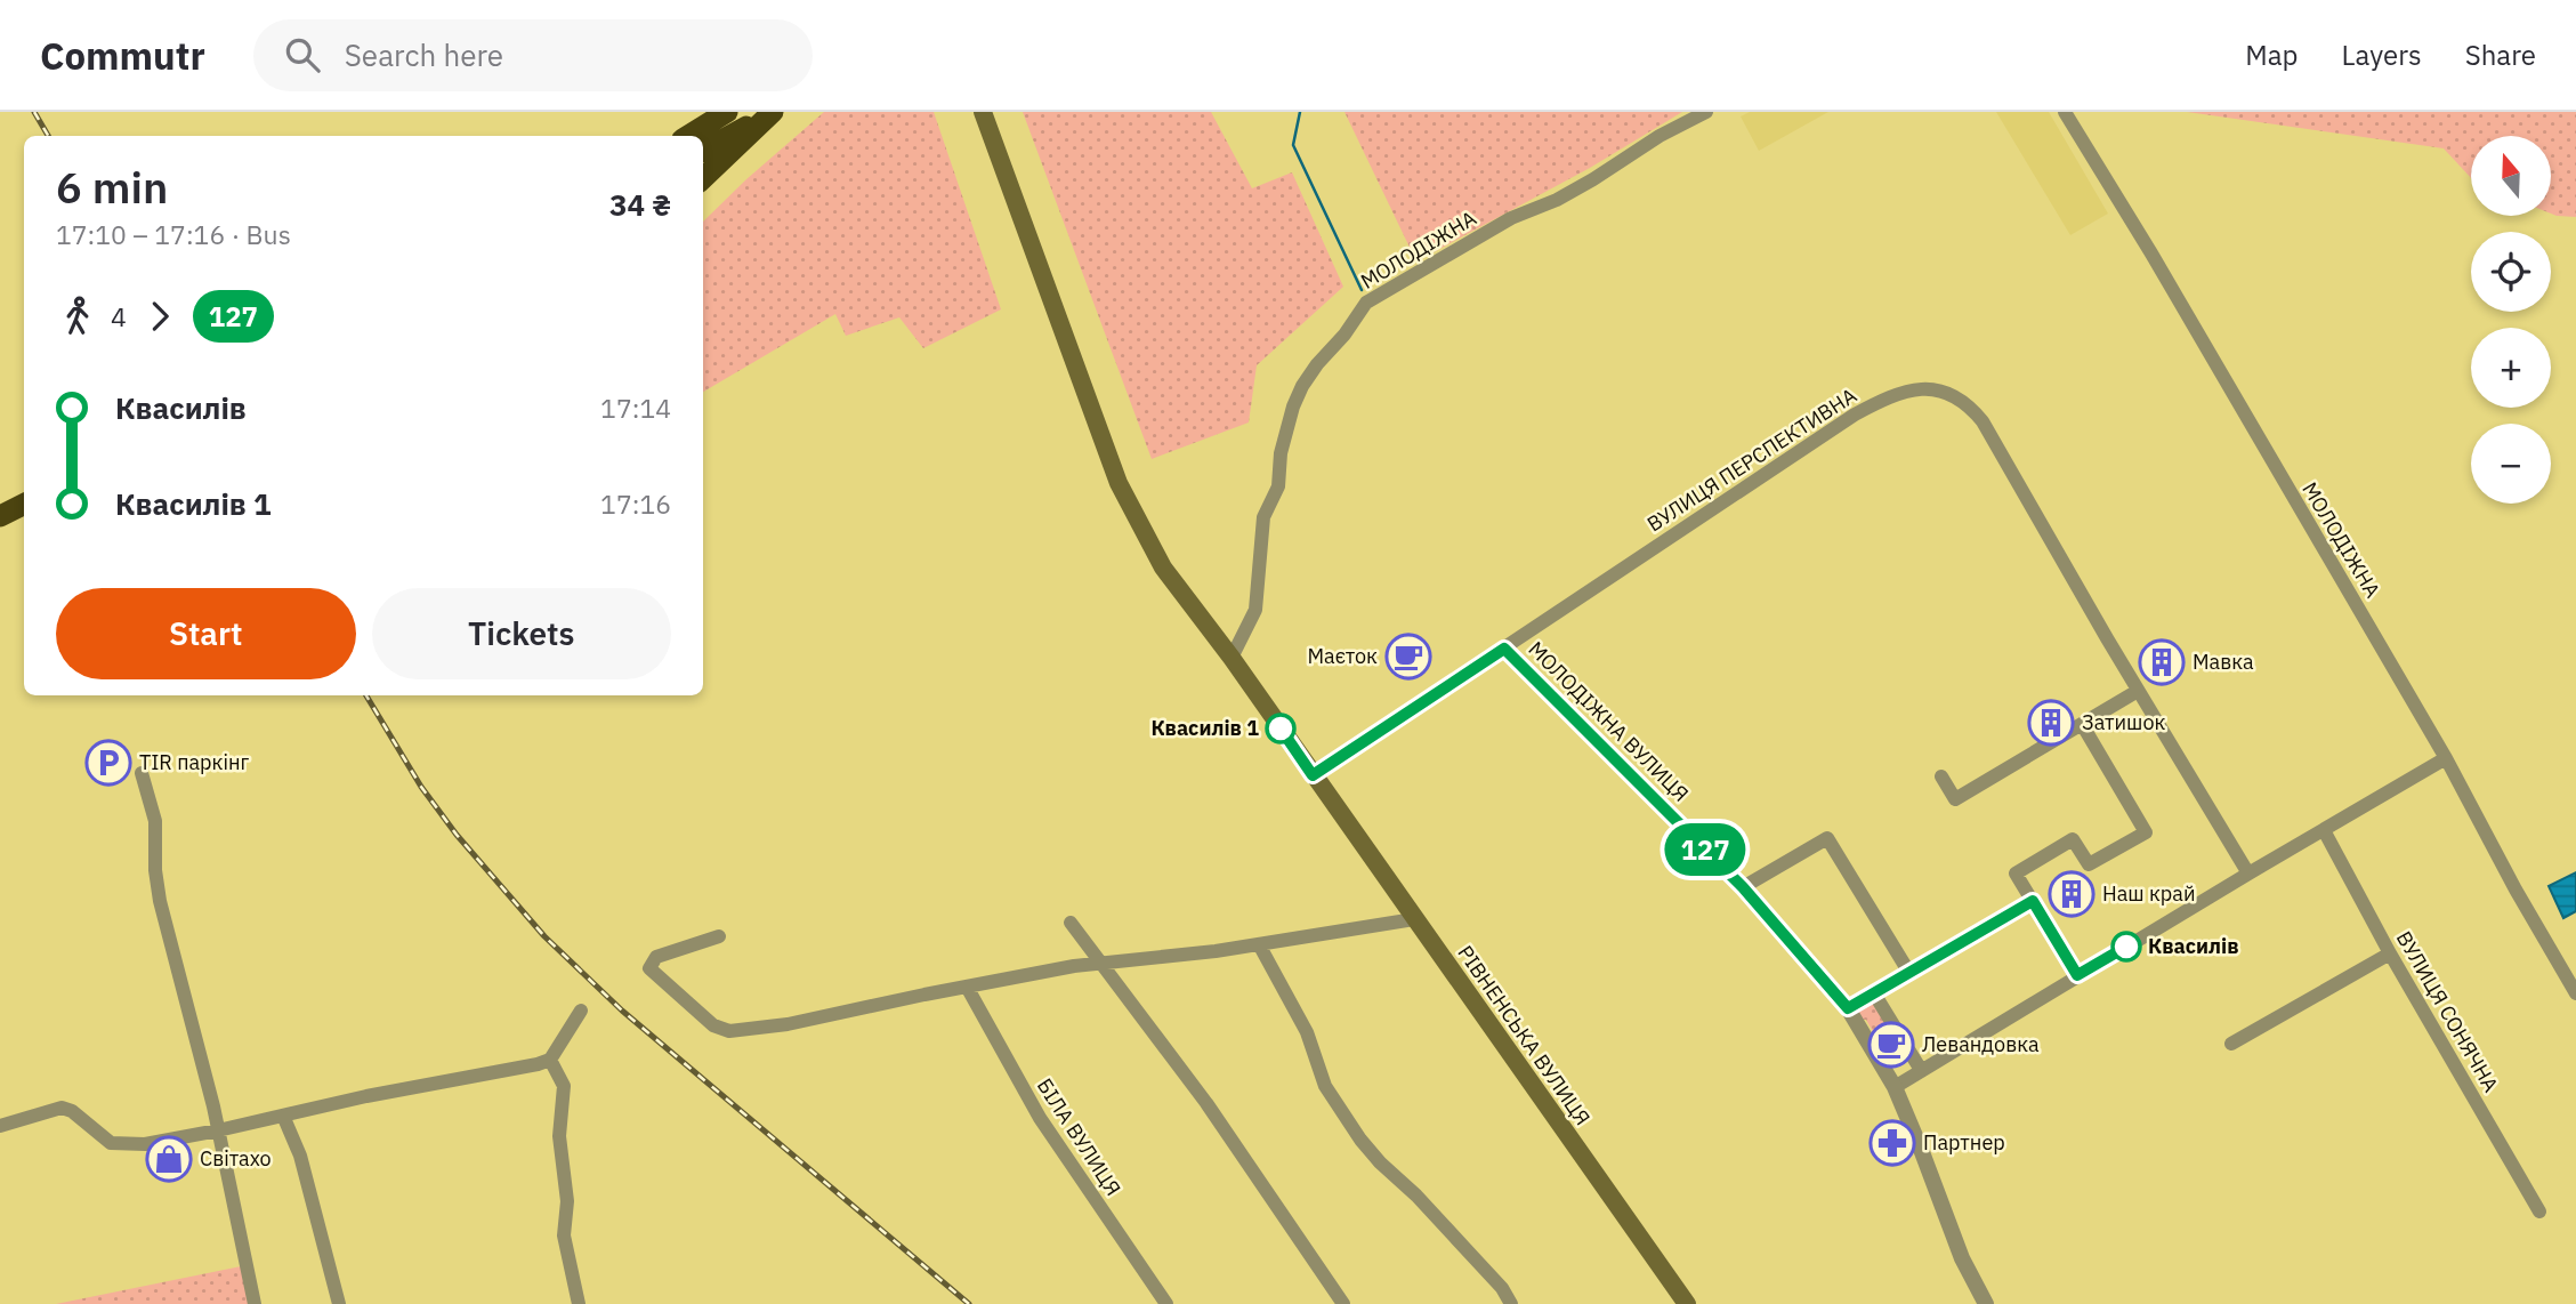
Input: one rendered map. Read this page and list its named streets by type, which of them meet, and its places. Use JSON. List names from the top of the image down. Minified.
{"streets":{"main road":["РІВНЕНСЬКА ВУЛИЦЯ"],"street":["МОЛОДІЖНА","ВУЛИЦЯ ПЕРСПЕКТИВНА","МОЛОДІЖНА ВУЛИЦЯ","ВУЛИЦЯ СОНЯЧНА","БІЛА ВУЛИЦЯ"]},"crossings":[["МОЛОДІЖНА","РІВНЕНСЬКА ВУЛИЦЯ"],["ВУЛИЦЯ ПЕРСПЕКТИВНА","МОЛОДІЖНА ВУЛИЦЯ"],["ВУЛИЦЯ ПЕРСПЕКТИВНА","РІВНЕНСЬКА ВУЛИЦЯ"]],"places":{"cafe":["Маєток","Левандовка"],"building":["Мавка","Затишок","Наш край"],"other":["Квасилів 1","Квасилів"],"parking":["TIR паркінг"],"pharmacy":["Партнер"],"shop":["Світахо"]},"lines":["bus line 127"],"north":"top","page":{"header":"Commutr","search":"Search here","nav":["Map","Layers","Share"],"on_map":"127","map_buttons":["+","−"],"heading":["6 min","17:10 – 17:16 · Bus","34 ₴"],"legs":["4","127"],"list":[{"name":"Квасилів","value":"17:14"},{"name":"Квасилів 1","value":"17:16"}],"buttons":["Start","Tickets"]}}
